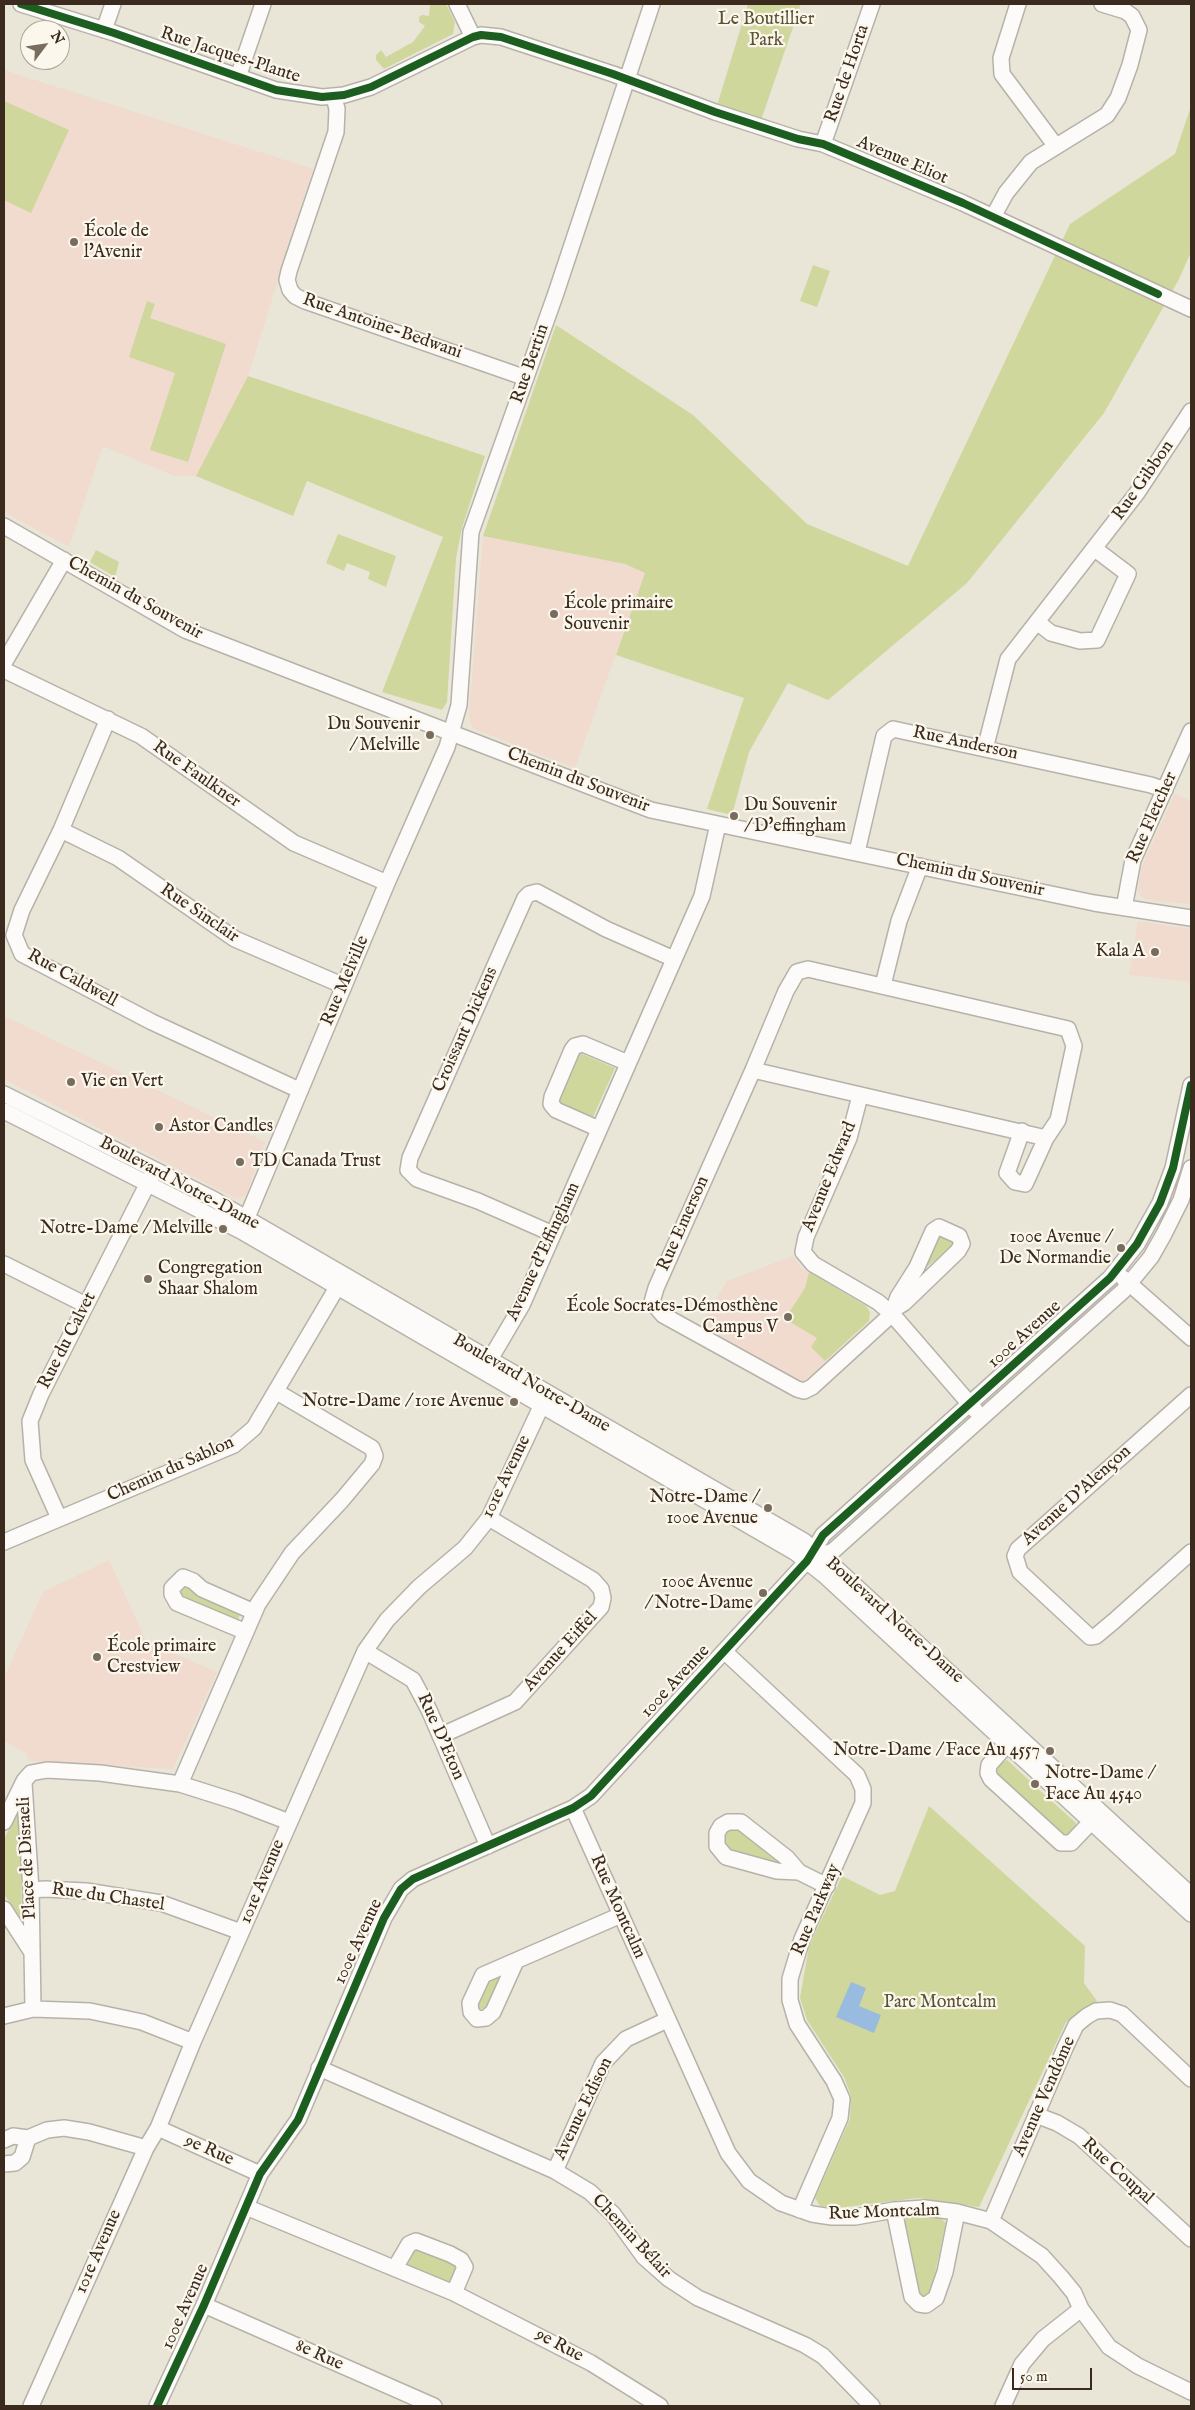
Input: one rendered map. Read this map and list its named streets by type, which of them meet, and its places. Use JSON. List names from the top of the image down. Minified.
{"streets":{"street":["Rue Jacques-Plante","Rue de Horta","Avenue Eliot","Rue Antoine-Bedwani","Rue Bertin","Rue Gibbon","Chemin du Souvenir","Rue Anderson","Rue Faulkner","Rue Fletcher","Rue Sinclair","Rue Caldwell","Rue Melville","Croissant Dickens","Avenue Edward","Boulevard Notre-Dame","Rue Emerson","Avenue d'Effingham","100e Avenue","Rue du Calvet","Chemin du Sablon","101e Avenue","Avenue D'Alençon","Avenue Eiffel","Rue D'Eton","Place de Disraeli","Rue du Chastel","Rue Montcalm","Rue Parkway","Avenue Vendôme","Avenue Edison","9e Rue","Rue Coupal","Chemin Bélair","8e Rue"]},"crossings":[["Rue Jacques-Plante","Avenue Eliot"],["Rue Jacques-Plante","Rue Antoine-Bedwani"],["Rue Jacques-Plante","Rue Bertin"],["Rue de Horta","Avenue Eliot"],["Avenue Eliot","Rue Bertin"],["Rue Antoine-Bedwani","Rue Bertin"],["Rue Bertin","Chemin du Souvenir"],["Rue Bertin","Rue Melville"],["Rue Gibbon","Rue Anderson"],["Chemin du Souvenir","Rue Anderson"],["Chemin du Souvenir","Rue Fletcher"],["Chemin du Souvenir","Rue Melville"],["Chemin du Souvenir","Avenue d'Effingham"],["Rue Anderson","Rue Fletcher"],["Rue Faulkner","Rue Caldwell"],["Rue Faulkner","Rue Melville"],["Rue Sinclair","Rue Caldwell"],["Rue Sinclair","Rue Melville"],["Rue Caldwell","Rue Melville"],["Rue Melville","Boulevard Notre-Dame"],["Croissant Dickens","Avenue d'Effingham"],["Avenue Edward","Rue Emerson"],["Avenue Edward","100e Avenue"],["Boulevard Notre-Dame","Avenue d'Effingham"],["Boulevard Notre-Dame","100e Avenue"],["Boulevard Notre-Dame","Rue du Calvet"],["Boulevard Notre-Dame","Chemin du Sablon"],["Boulevard Notre-Dame","101e Avenue"],["100e Avenue","Rue D'Eton"],["100e Avenue","Rue Montcalm"],["100e Avenue","Rue Parkway"],["100e Avenue","9e Rue"],["100e Avenue","Chemin Bélair"],["100e Avenue","8e Rue"],["Rue du Calvet","Chemin du Sablon"],["101e Avenue","Avenue Eiffel"],["101e Avenue","Rue D'Eton"],["101e Avenue","Rue du Chastel"],["101e Avenue","9e Rue"],["Avenue Eiffel","Rue D'Eton"],["Place de Disraeli","Rue du Chastel"],["Rue Montcalm","Rue Parkway"],["Rue Montcalm","Avenue Vendôme"],["Rue Montcalm","Avenue Edison"],["Avenue Vendôme","Rue Coupal"],["Avenue Edison","Chemin Bélair"]],"parks":["Le Boutillier Park","Parc Montcalm"],"places":["École de l'Avenir","École primaire Souvenir","Du Souvenir / Melville","Du Souvenir / D'effingham","Kala A","Vie en Vert","Astor Candles","TD Canada Trust","Notre-Dame / Melville","100e Avenue / De Normandie","Congregation Shaar Shalom","École Socrates-Démosthène Campus V","Notre-Dame / 101e Avenue","Notre-Dame / 100e Avenue","100e Avenue / Notre-Dame","École primaire Crestview","Notre-Dame / Face Au 4557","Notre-Dame / Face Au 4540"],"scale_bar":"50 m","north":"top right"}
